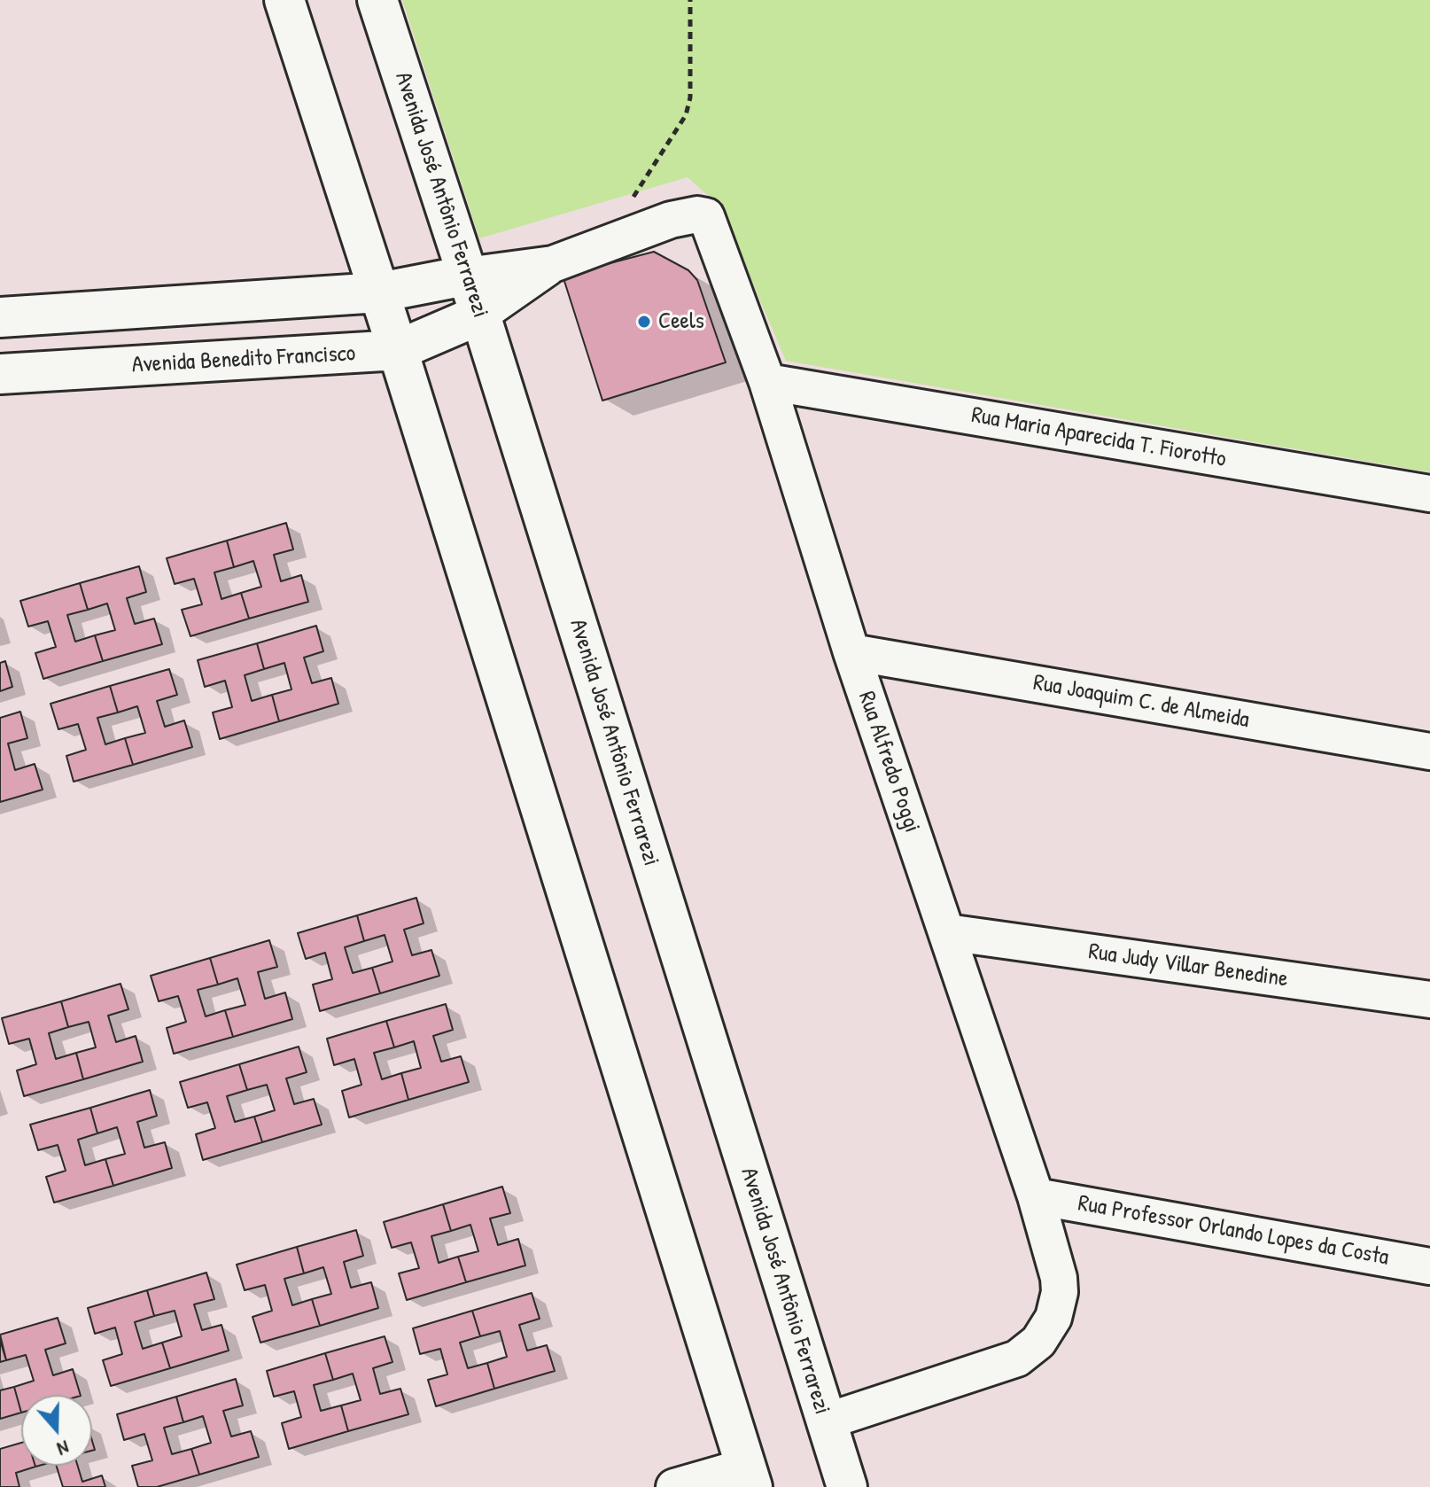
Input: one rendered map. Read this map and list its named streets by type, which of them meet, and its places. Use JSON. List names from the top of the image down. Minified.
{"streets":{"street":["Avenida José Antônio Ferrarezi","Avenida Benedito Francisco","Rua Maria Aparecida T. Fiorotto","Rua Joaquim C. de Almeida","Rua Alfredo Poggi","Rua Judy Villar Benedine","Rua Professor Orlando Lopes da Costa"]},"crossings":[["Avenida José Antônio Ferrarezi","Avenida Benedito Francisco"],["Avenida José Antônio Ferrarezi","Rua Alfredo Poggi"],["Rua Maria Aparecida T. Fiorotto","Rua Alfredo Poggi"],["Rua Joaquim C. de Almeida","Rua Alfredo Poggi"],["Rua Alfredo Poggi","Rua Judy Villar Benedine"],["Rua Alfredo Poggi","Rua Professor Orlando Lopes da Costa"]],"places":["Ceels"],"north":"bottom"}
